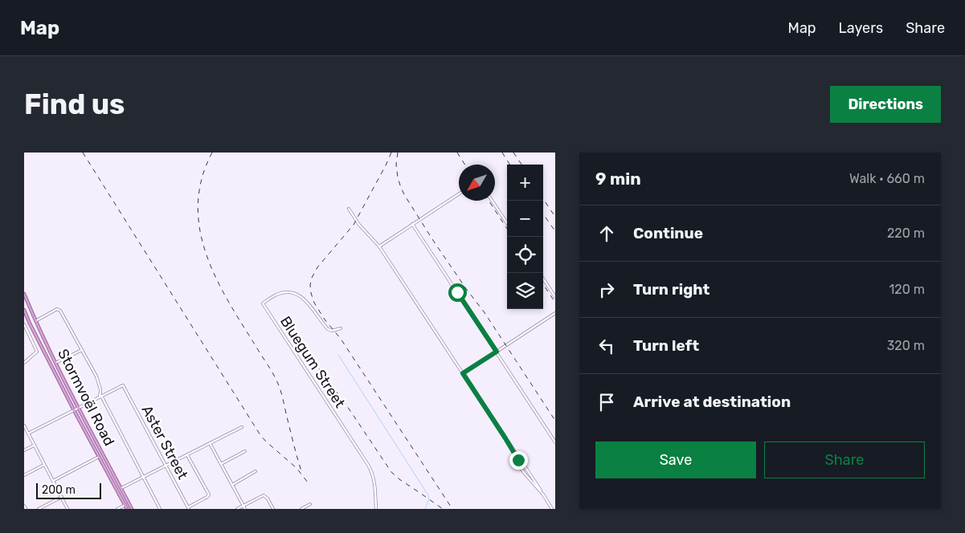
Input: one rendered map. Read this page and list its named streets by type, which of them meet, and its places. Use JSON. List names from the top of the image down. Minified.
{"streets":{"main road":["Stormvoël Road"],"street":["Bluegum Street","Aster Street"]},"scale_bar":"200 m","north":"bottom left","page":{"header":"Map","nav":["Map","Layers","Share"],"buttons":["Directions",["Save","Share"]],"title":"Find us","heading":["9 min","Walk · 660 m"],"map_buttons":["+","−"],"list":[["Continue","220 m"],["Turn right","120 m"],["Turn left","320 m"],"Arrive at destination"],"scale":"200 m"}}
